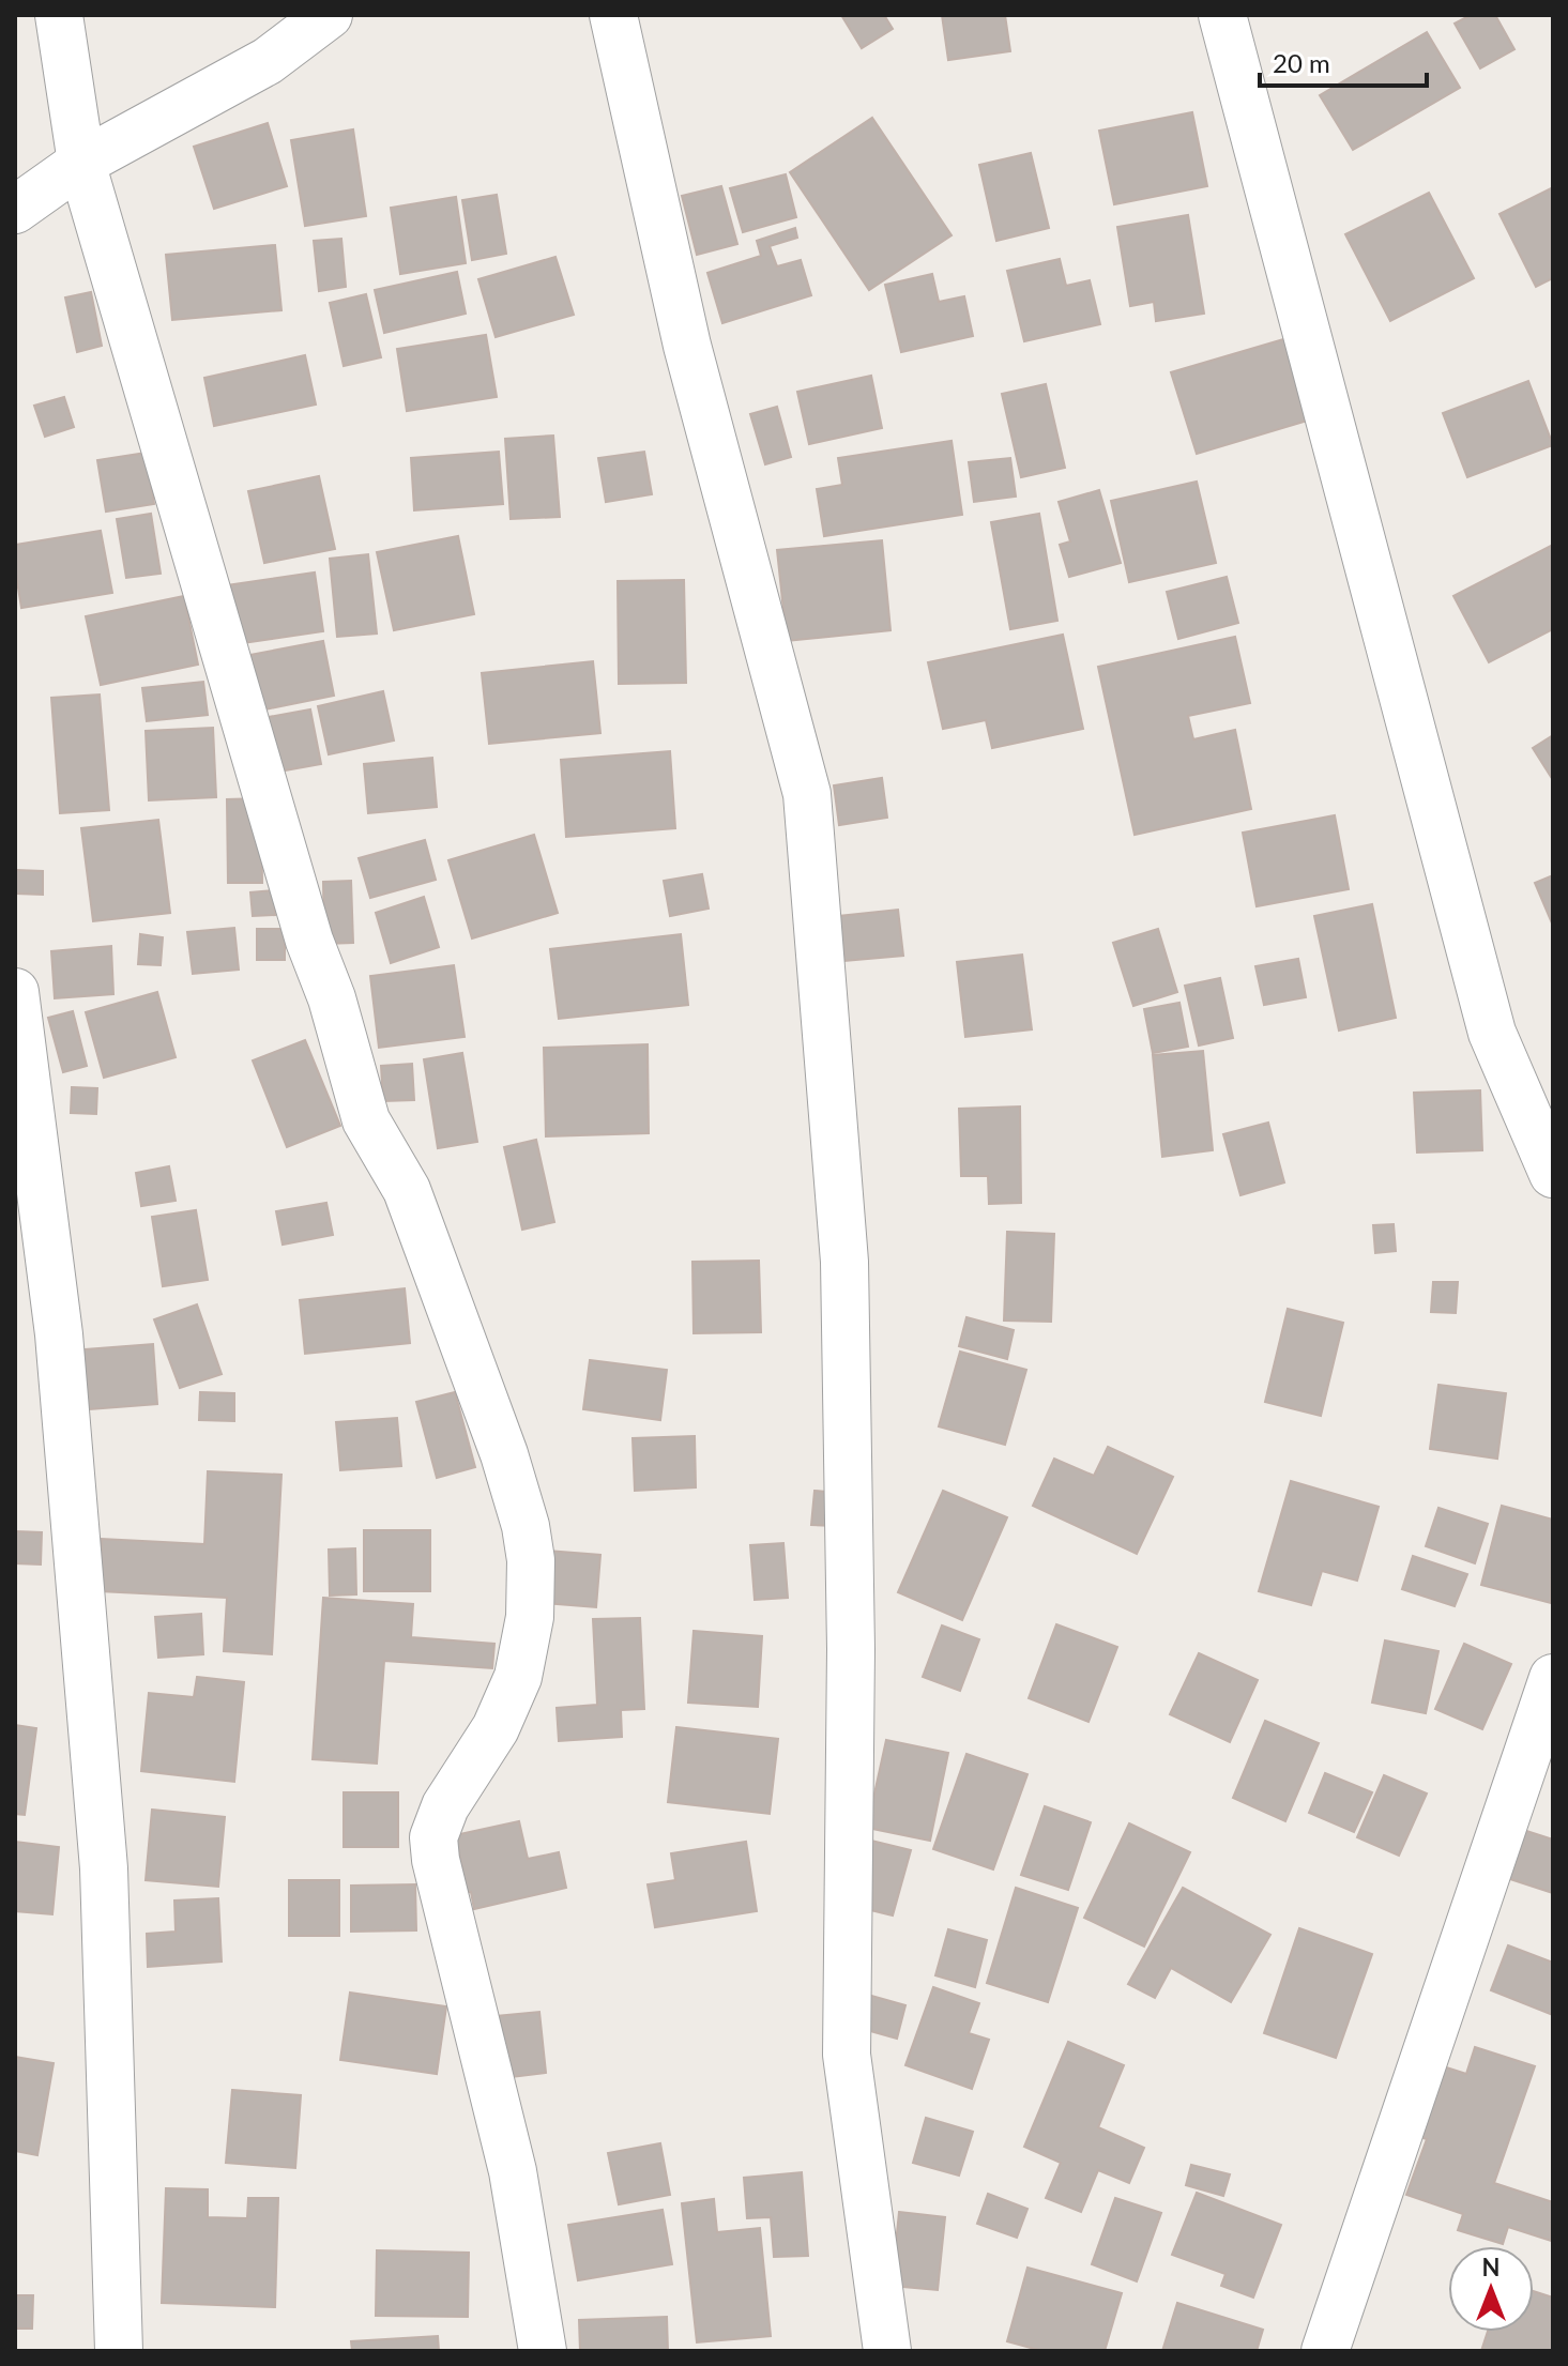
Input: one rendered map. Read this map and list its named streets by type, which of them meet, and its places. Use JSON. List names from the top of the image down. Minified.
{"scale_bar":"20 m","north":"top"}
